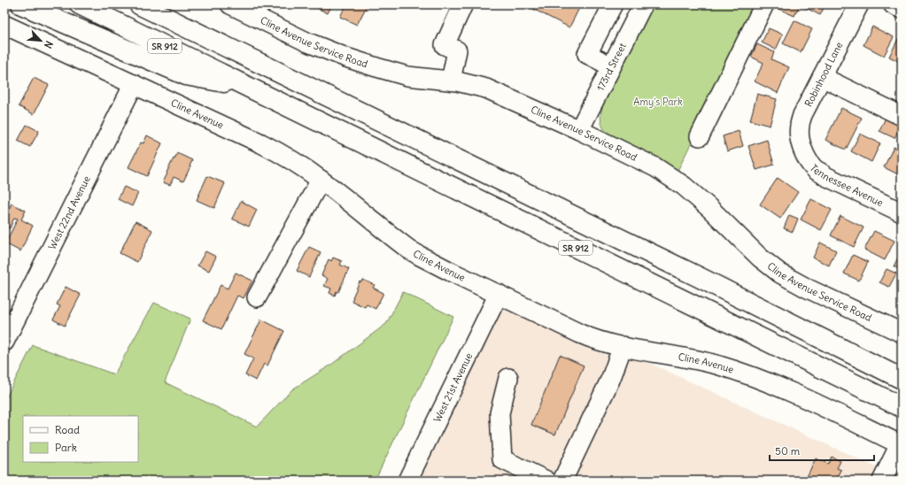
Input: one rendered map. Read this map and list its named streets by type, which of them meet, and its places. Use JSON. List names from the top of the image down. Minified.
{"streets":{"highway":["SR 912"],"street":["Cline Avenue Service Road","173rd Street","Robinhood Lane","Cline Avenue","Tennessee Avenue","West 22nd Avenue","West 21st Avenue"]},"crossings":[["Cline Avenue Service Road","173rd Street"],["Robinhood Lane","Tennessee Avenue"],["Cline Avenue","West 22nd Avenue"],["Cline Avenue","West 21st Avenue"]],"parks":["Amy's Park"],"legend":["Road","Park"],"scale_bar":"50 m","north":"bottom right"}
